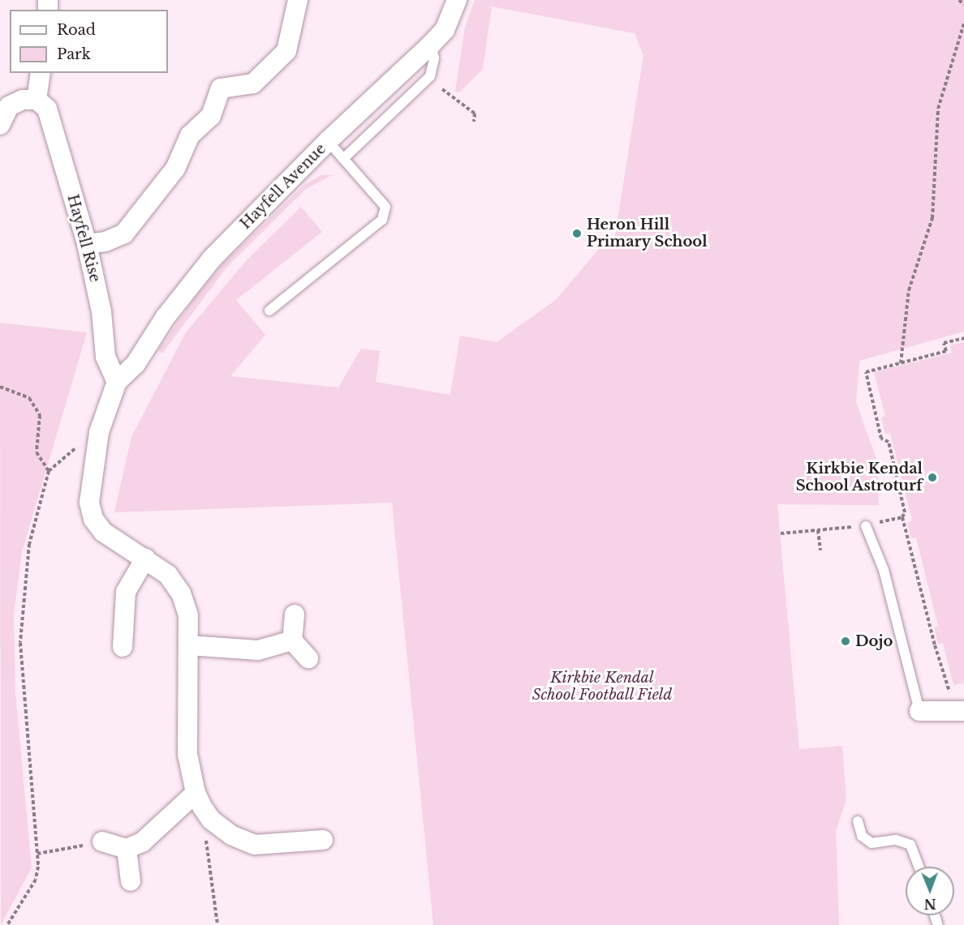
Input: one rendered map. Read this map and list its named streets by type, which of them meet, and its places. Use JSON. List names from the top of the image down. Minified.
{"streets":{"street":["Hayfell Avenue","Hayfell Rise"]},"crossings":[["Hayfell Avenue","Hayfell Rise"]],"parks":["Kirkbie Kendal School Football Field"],"places":["Heron Hill Primary School","Kirkbie Kendal School Astroturf","Dojo"],"legend":["Road","Park"],"north":"bottom"}
